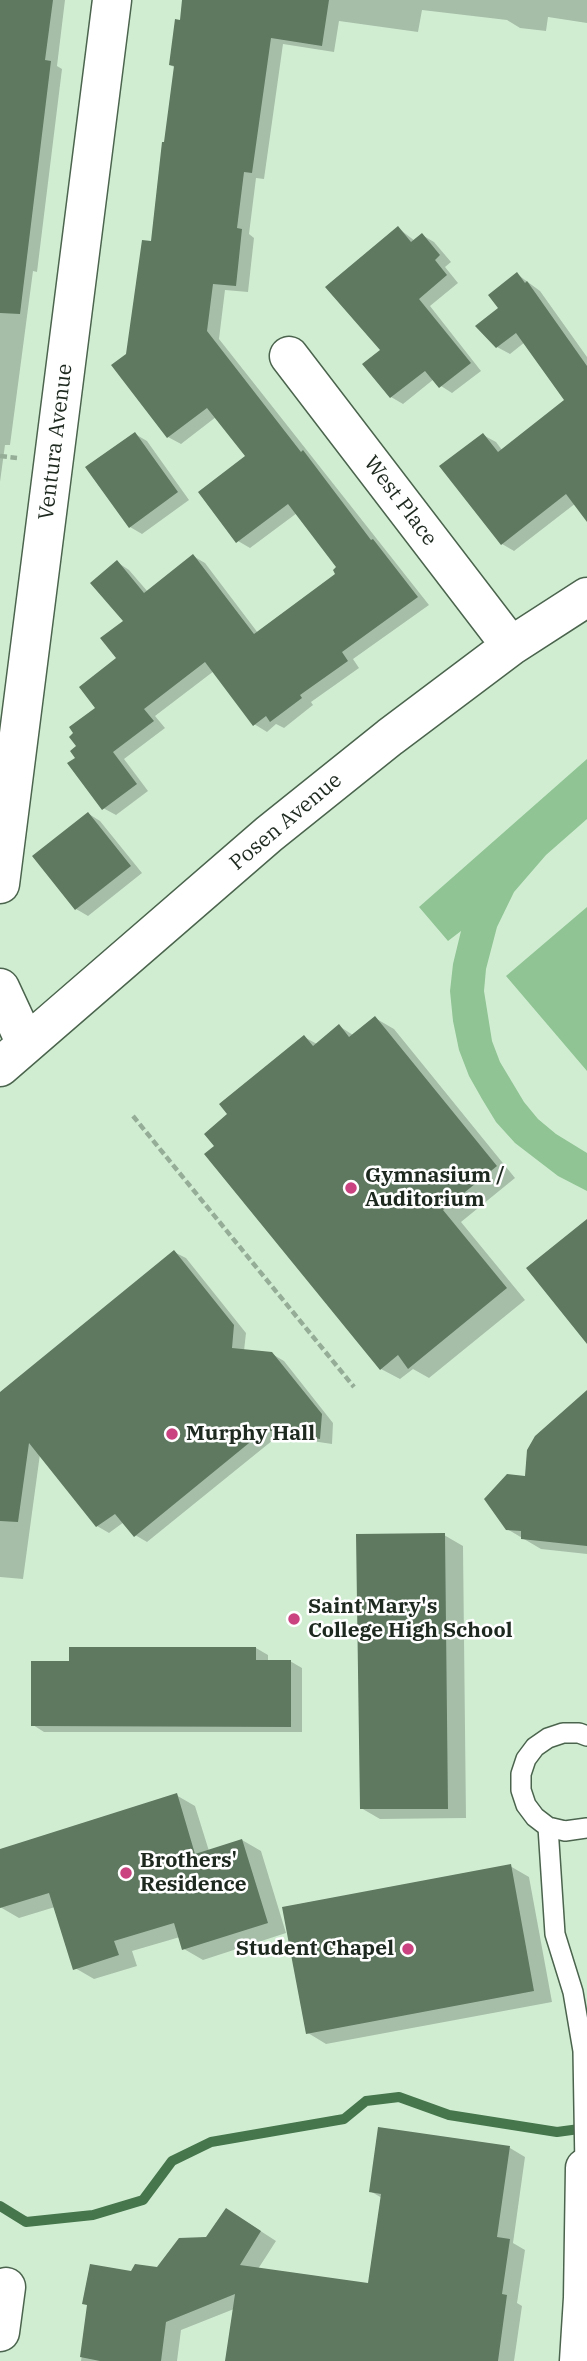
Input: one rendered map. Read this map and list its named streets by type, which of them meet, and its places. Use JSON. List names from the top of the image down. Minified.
{"streets":{"street":["Ventura Avenue","West Place","Posen Avenue"]},"crossings":[["West Place","Posen Avenue"]],"places":["Gymnasium / Auditorium","Murphy Hall","Saint Mary's College High School","Brothers' Residence","Student Chapel"]}
